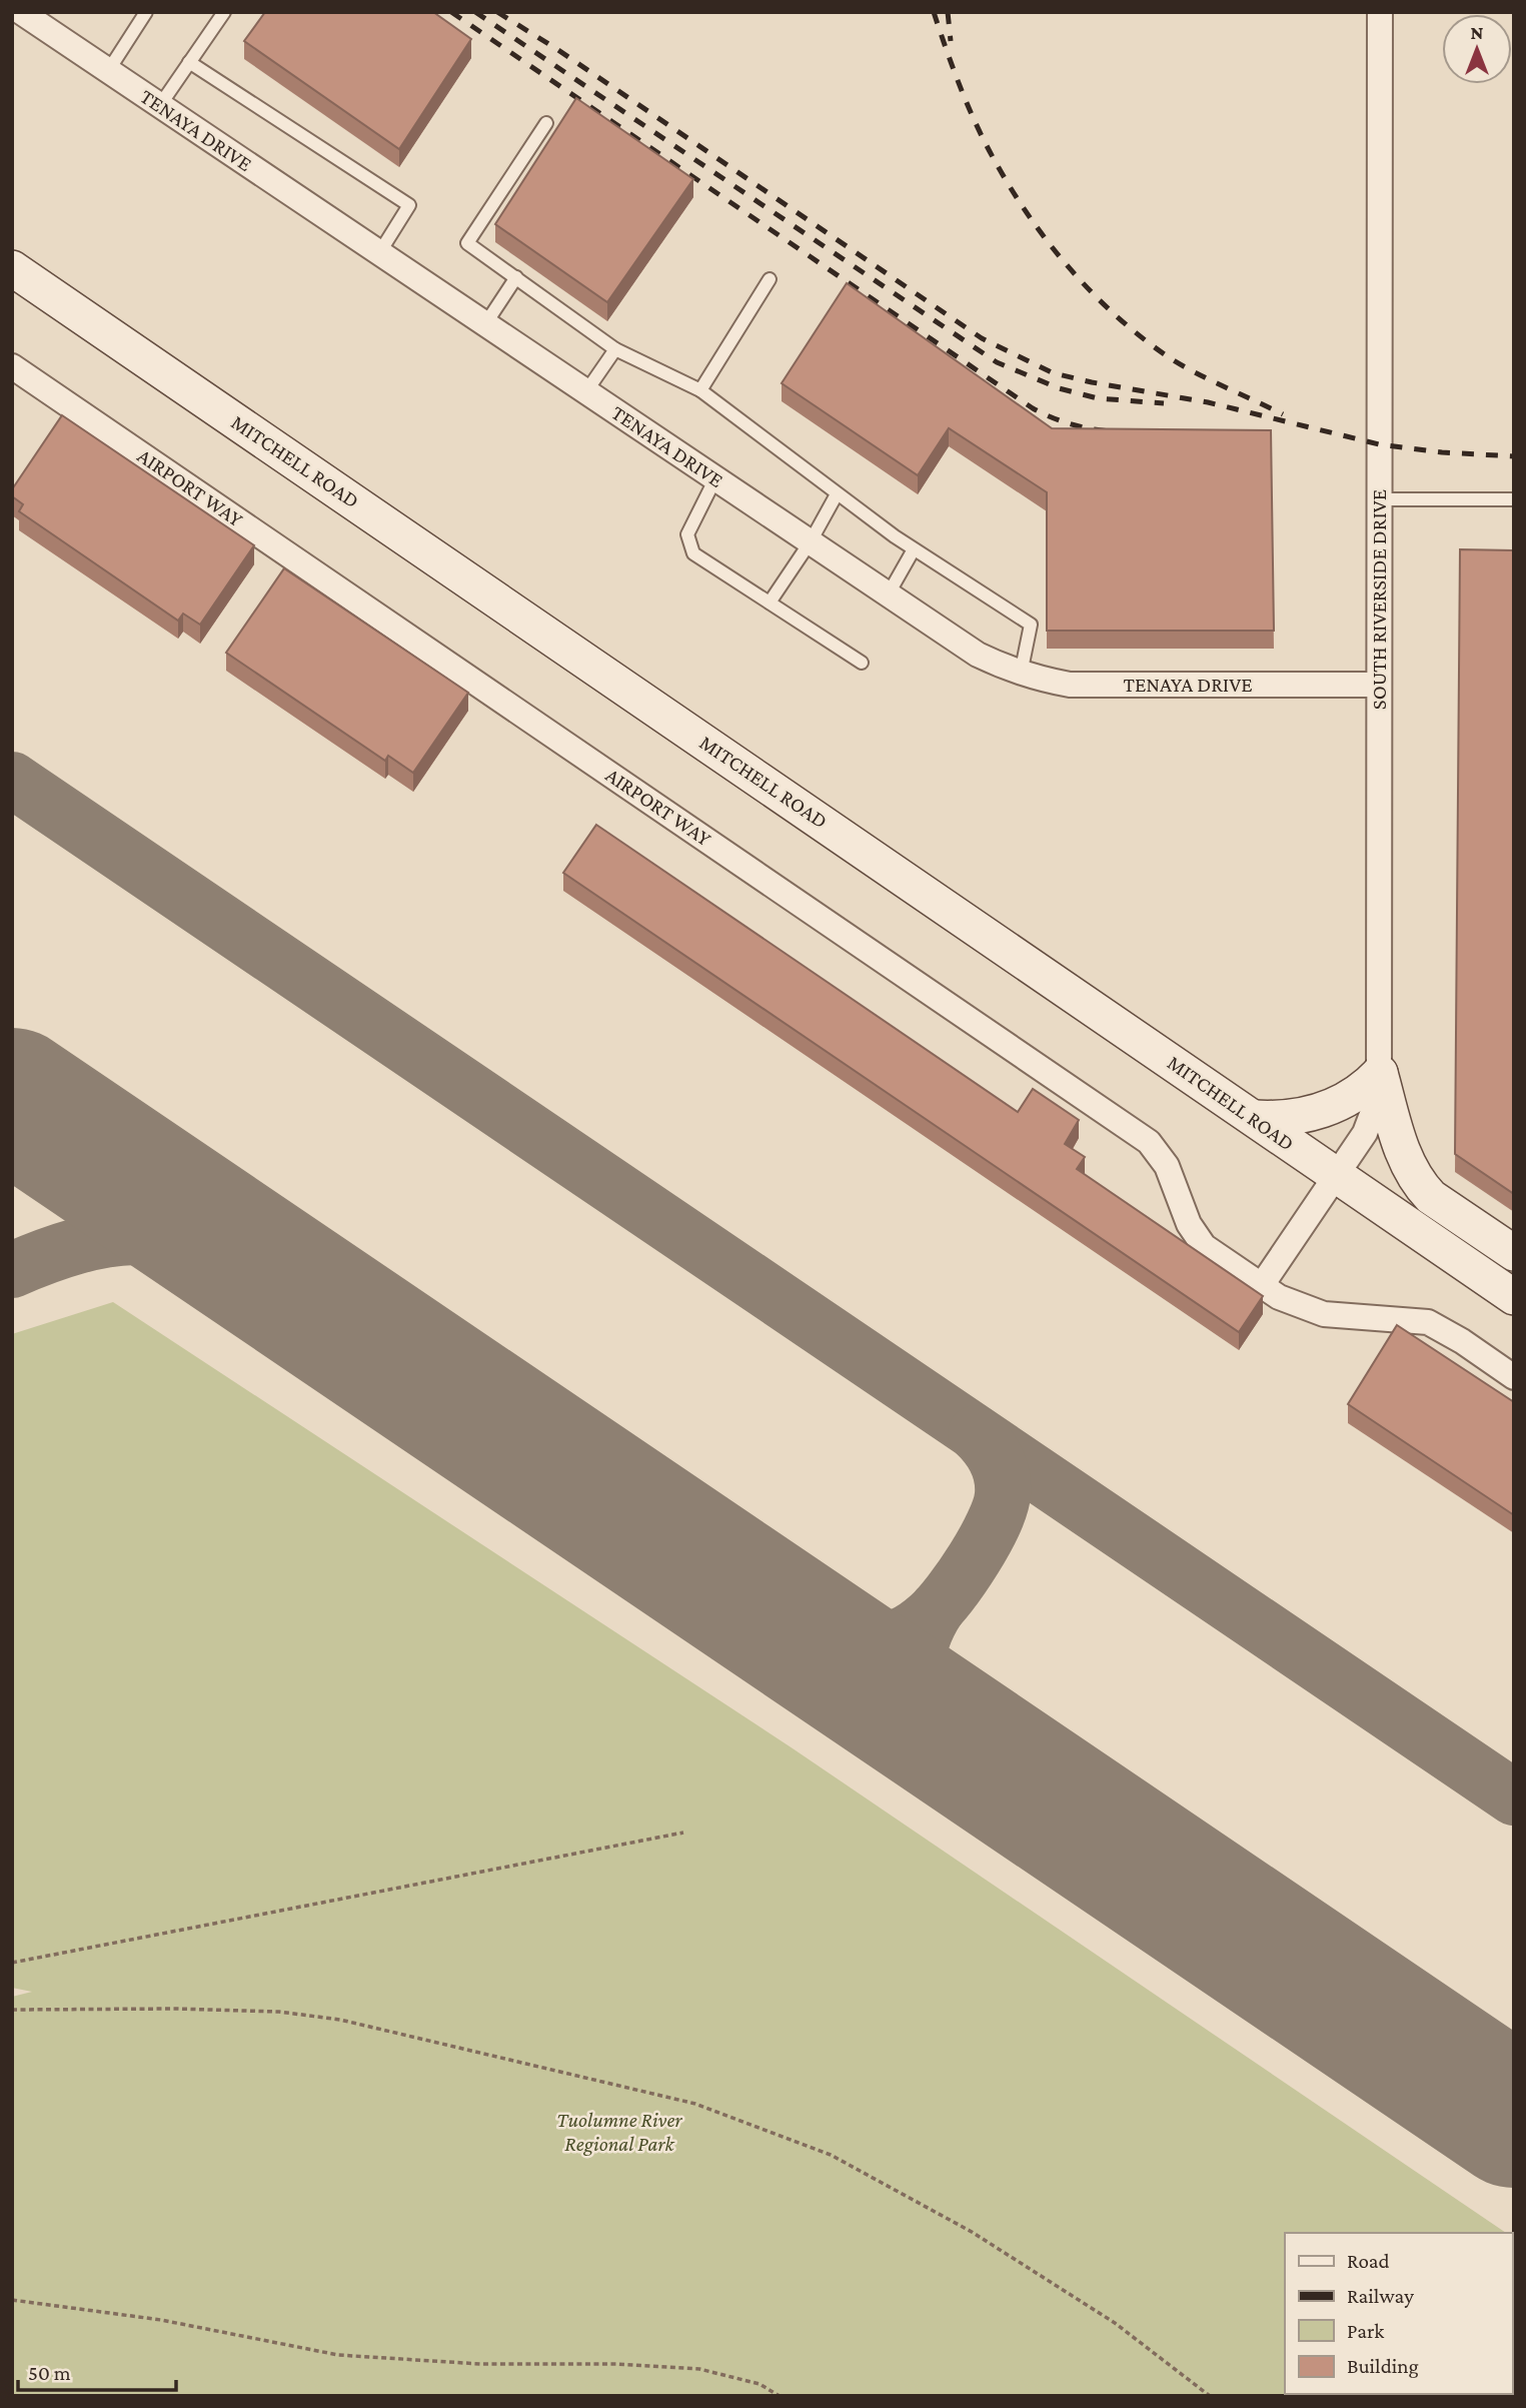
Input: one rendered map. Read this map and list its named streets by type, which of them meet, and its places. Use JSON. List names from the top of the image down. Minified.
{"streets":{"main road":["MITCHELL ROAD"],"street":["TENAYA DRIVE","AIRPORT WAY","SOUTH RIVERSIDE DRIVE"]},"crossings":[["TENAYA DRIVE","SOUTH RIVERSIDE DRIVE"],["MITCHELL ROAD","SOUTH RIVERSIDE DRIVE"]],"parks":["Tuolumne River Regional Park"],"legend":["Road","Railway","Park","Building"],"scale_bar":"50 m","north":"top"}
